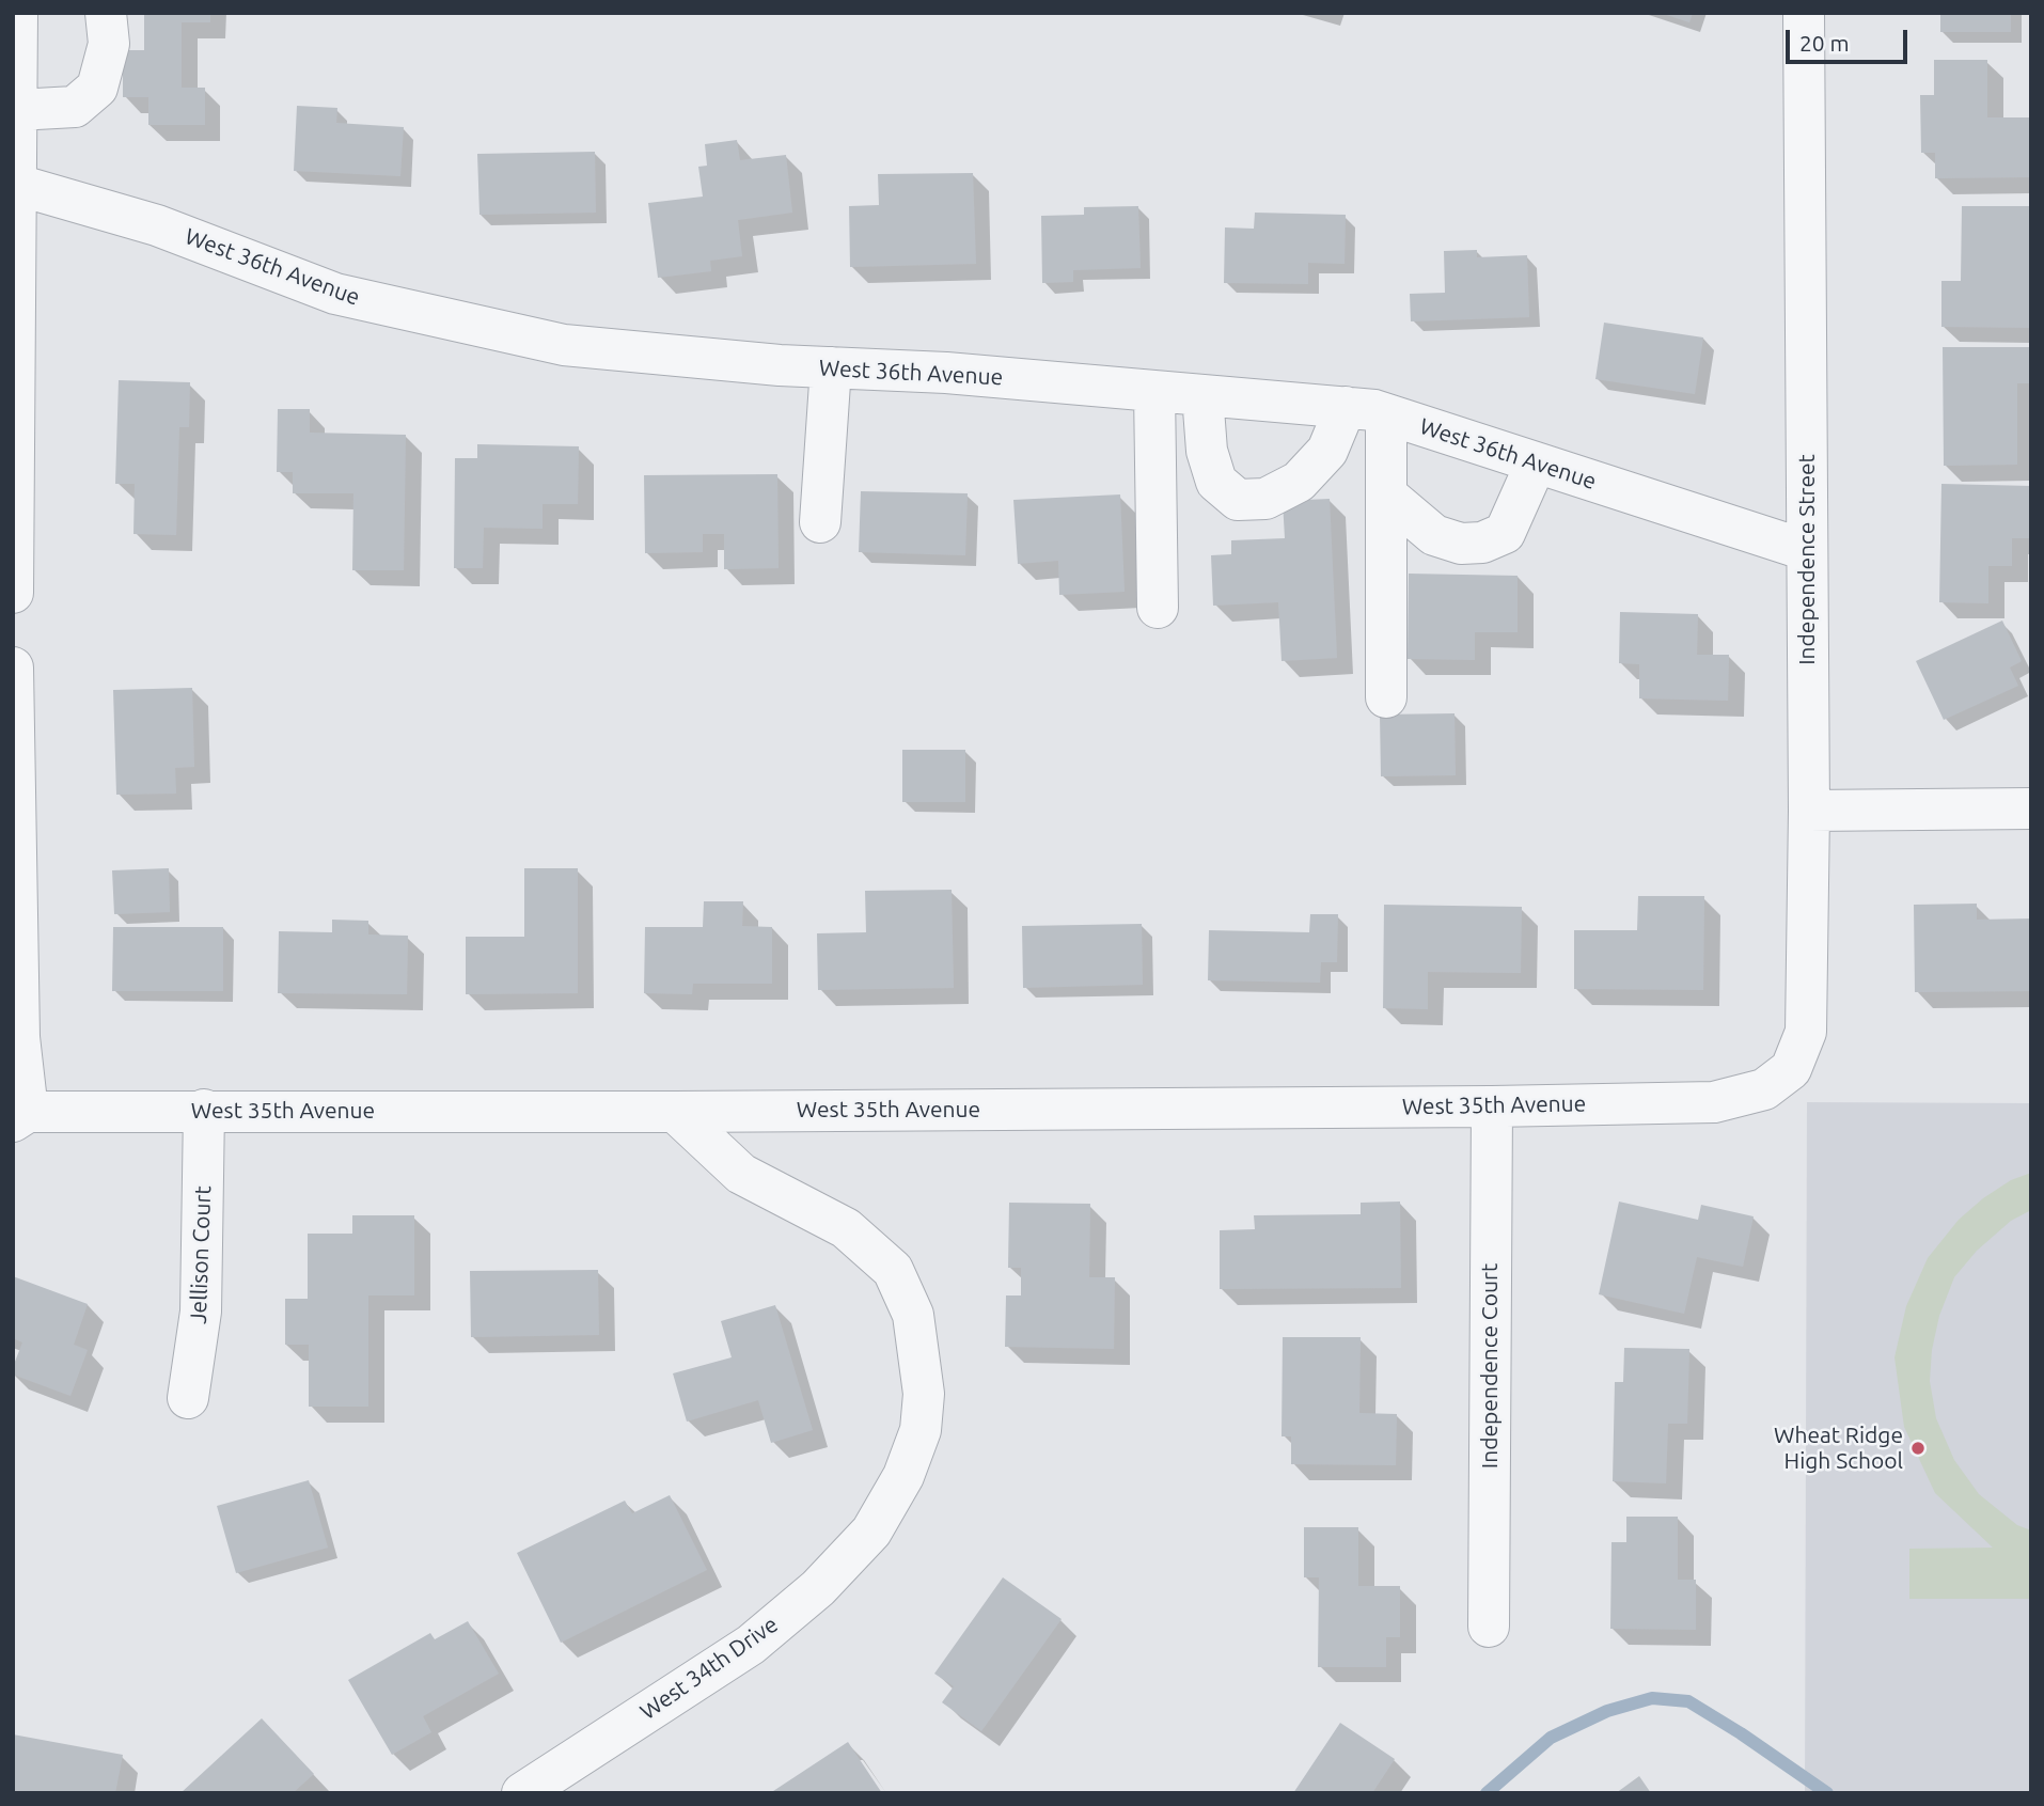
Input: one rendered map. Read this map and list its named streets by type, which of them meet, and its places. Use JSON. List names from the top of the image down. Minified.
{"streets":{"street":["West 36th Avenue","Independence Street","West 35th Avenue","Jellison Court","Independence Court","West 34th Drive"]},"crossings":[["West 36th Avenue","Independence Street"],["Independence Street","West 35th Avenue"],["West 35th Avenue","Jellison Court"],["West 35th Avenue","Independence Court"],["West 35th Avenue","West 34th Drive"]],"places":["Wheat Ridge High School"],"scale_bar":"20 m"}
